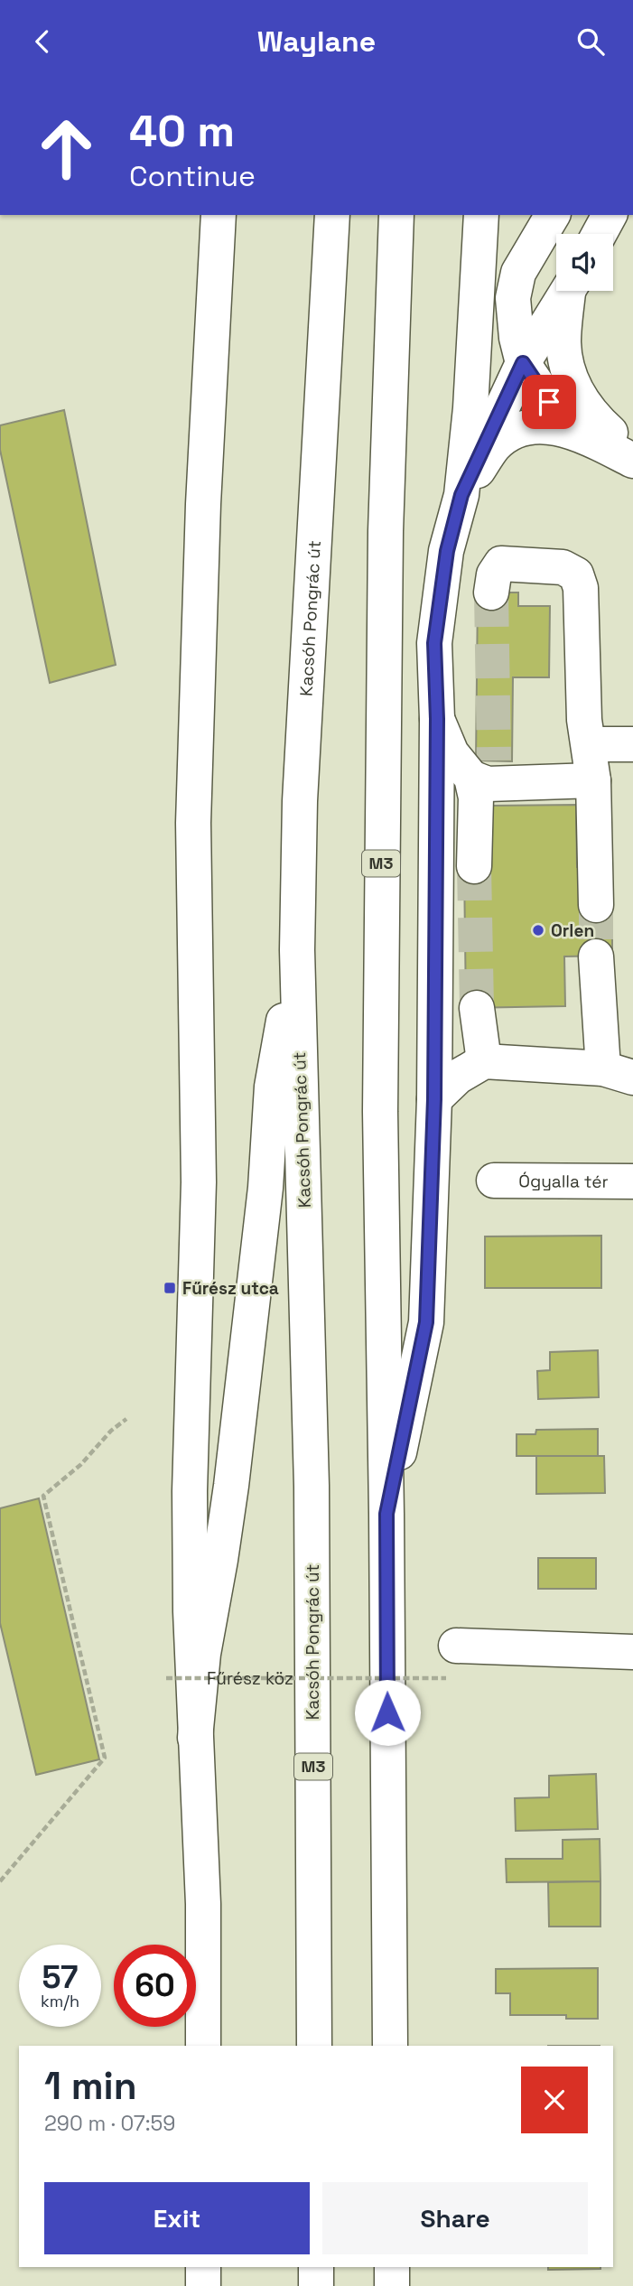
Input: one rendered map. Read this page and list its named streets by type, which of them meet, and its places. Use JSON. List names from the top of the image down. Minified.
{"streets":{"main road":["Kacsóh Pongrác út","M3","Ógyalla tér"],"path":["Fűrész köz"]},"places":{"other":["Orlen"],"transit":["Fűrész utca"]},"page":{"header":"Waylane","turn":["40 m","Continue"],"speed":"57 km/h","limit":"60","heading":["1 min","290 m · 07:59"],"buttons":["Exit","Share"]}}
